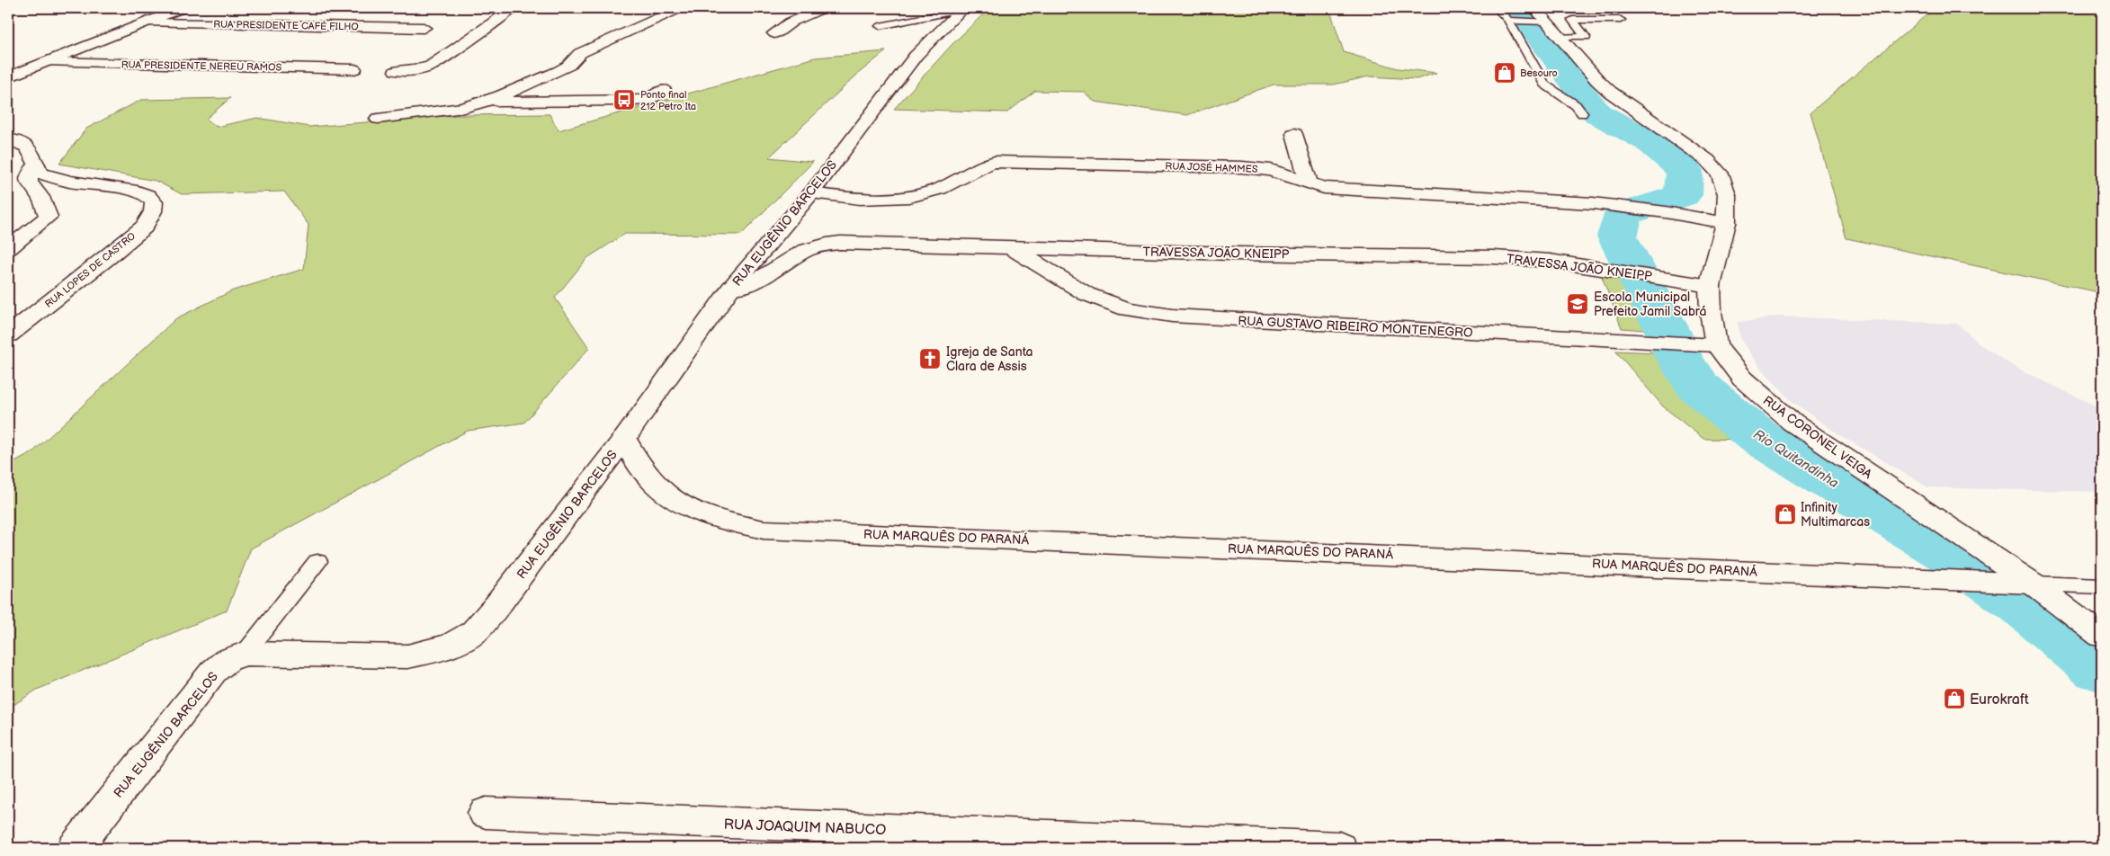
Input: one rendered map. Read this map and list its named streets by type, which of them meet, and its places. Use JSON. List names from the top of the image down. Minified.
{"streets":{"street":["RUA PRESIDENTE CAFÉ FILHO","RUA PRESIDENTE NEREU RAMOS","RUA JOSÉ HAMMES","RUA EUGÊNIO BARCELOS","TRAVESSA JOÃO KNEIPP","RUA LOPES DE CASTRO","RUA GUSTAVO RIBEIRO MONTENEGRO","RUA CORONEL VEIGA","RUA MARQUÊS DO PARANÁ","RUA JOAQUIM NABUCO"]},"crossings":[["RUA JOSÉ HAMMES","RUA EUGÊNIO BARCELOS"],["RUA JOSÉ HAMMES","RUA CORONEL VEIGA"],["RUA EUGÊNIO BARCELOS","TRAVESSA JOÃO KNEIPP"],["RUA EUGÊNIO BARCELOS","RUA MARQUÊS DO PARANÁ"],["TRAVESSA JOÃO KNEIPP","RUA GUSTAVO RIBEIRO MONTENEGRO"],["TRAVESSA JOÃO KNEIPP","RUA CORONEL VEIGA"],["RUA GUSTAVO RIBEIRO MONTENEGRO","RUA CORONEL VEIGA"],["RUA CORONEL VEIGA","RUA MARQUÊS DO PARANÁ"]],"water":["Rio Quitandinha"],"places":{"shop":["Besouro","Infinity Multimarcas","Eurokraft"],"bus stop":["Ponto final 212 Petro Ita"],"school or university":["Escola Municipal Prefeito Jamil Sabrá"],"church":["Igreja de Santa Clara de Assis"]}}
